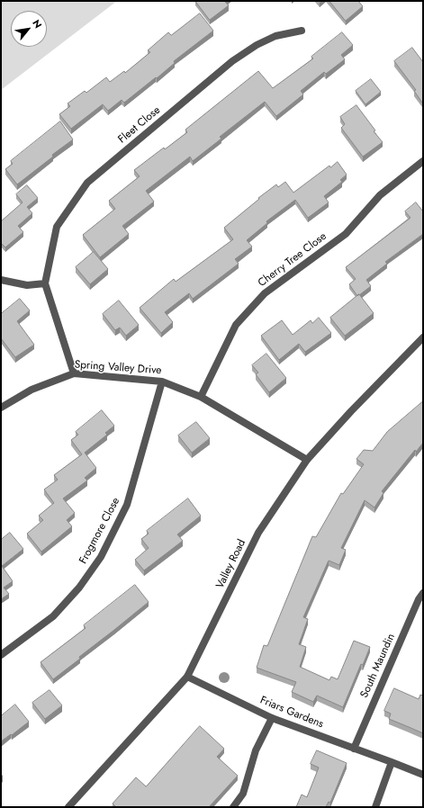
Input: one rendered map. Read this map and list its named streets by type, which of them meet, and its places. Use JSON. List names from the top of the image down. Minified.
{"streets":{"street":["Fleet Close","Cherry Tree Close","Spring Valley Drive","Frogmore Close","Valley Road","South Maundin","Friars Gardens"]},"crossings":[["Cherry Tree Close","Spring Valley Drive"],["Spring Valley Drive","Frogmore Close"],["Spring Valley Drive","Valley Road"],["Valley Road","Friars Gardens"],["South Maundin","Friars Gardens"]],"north":"top right"}
